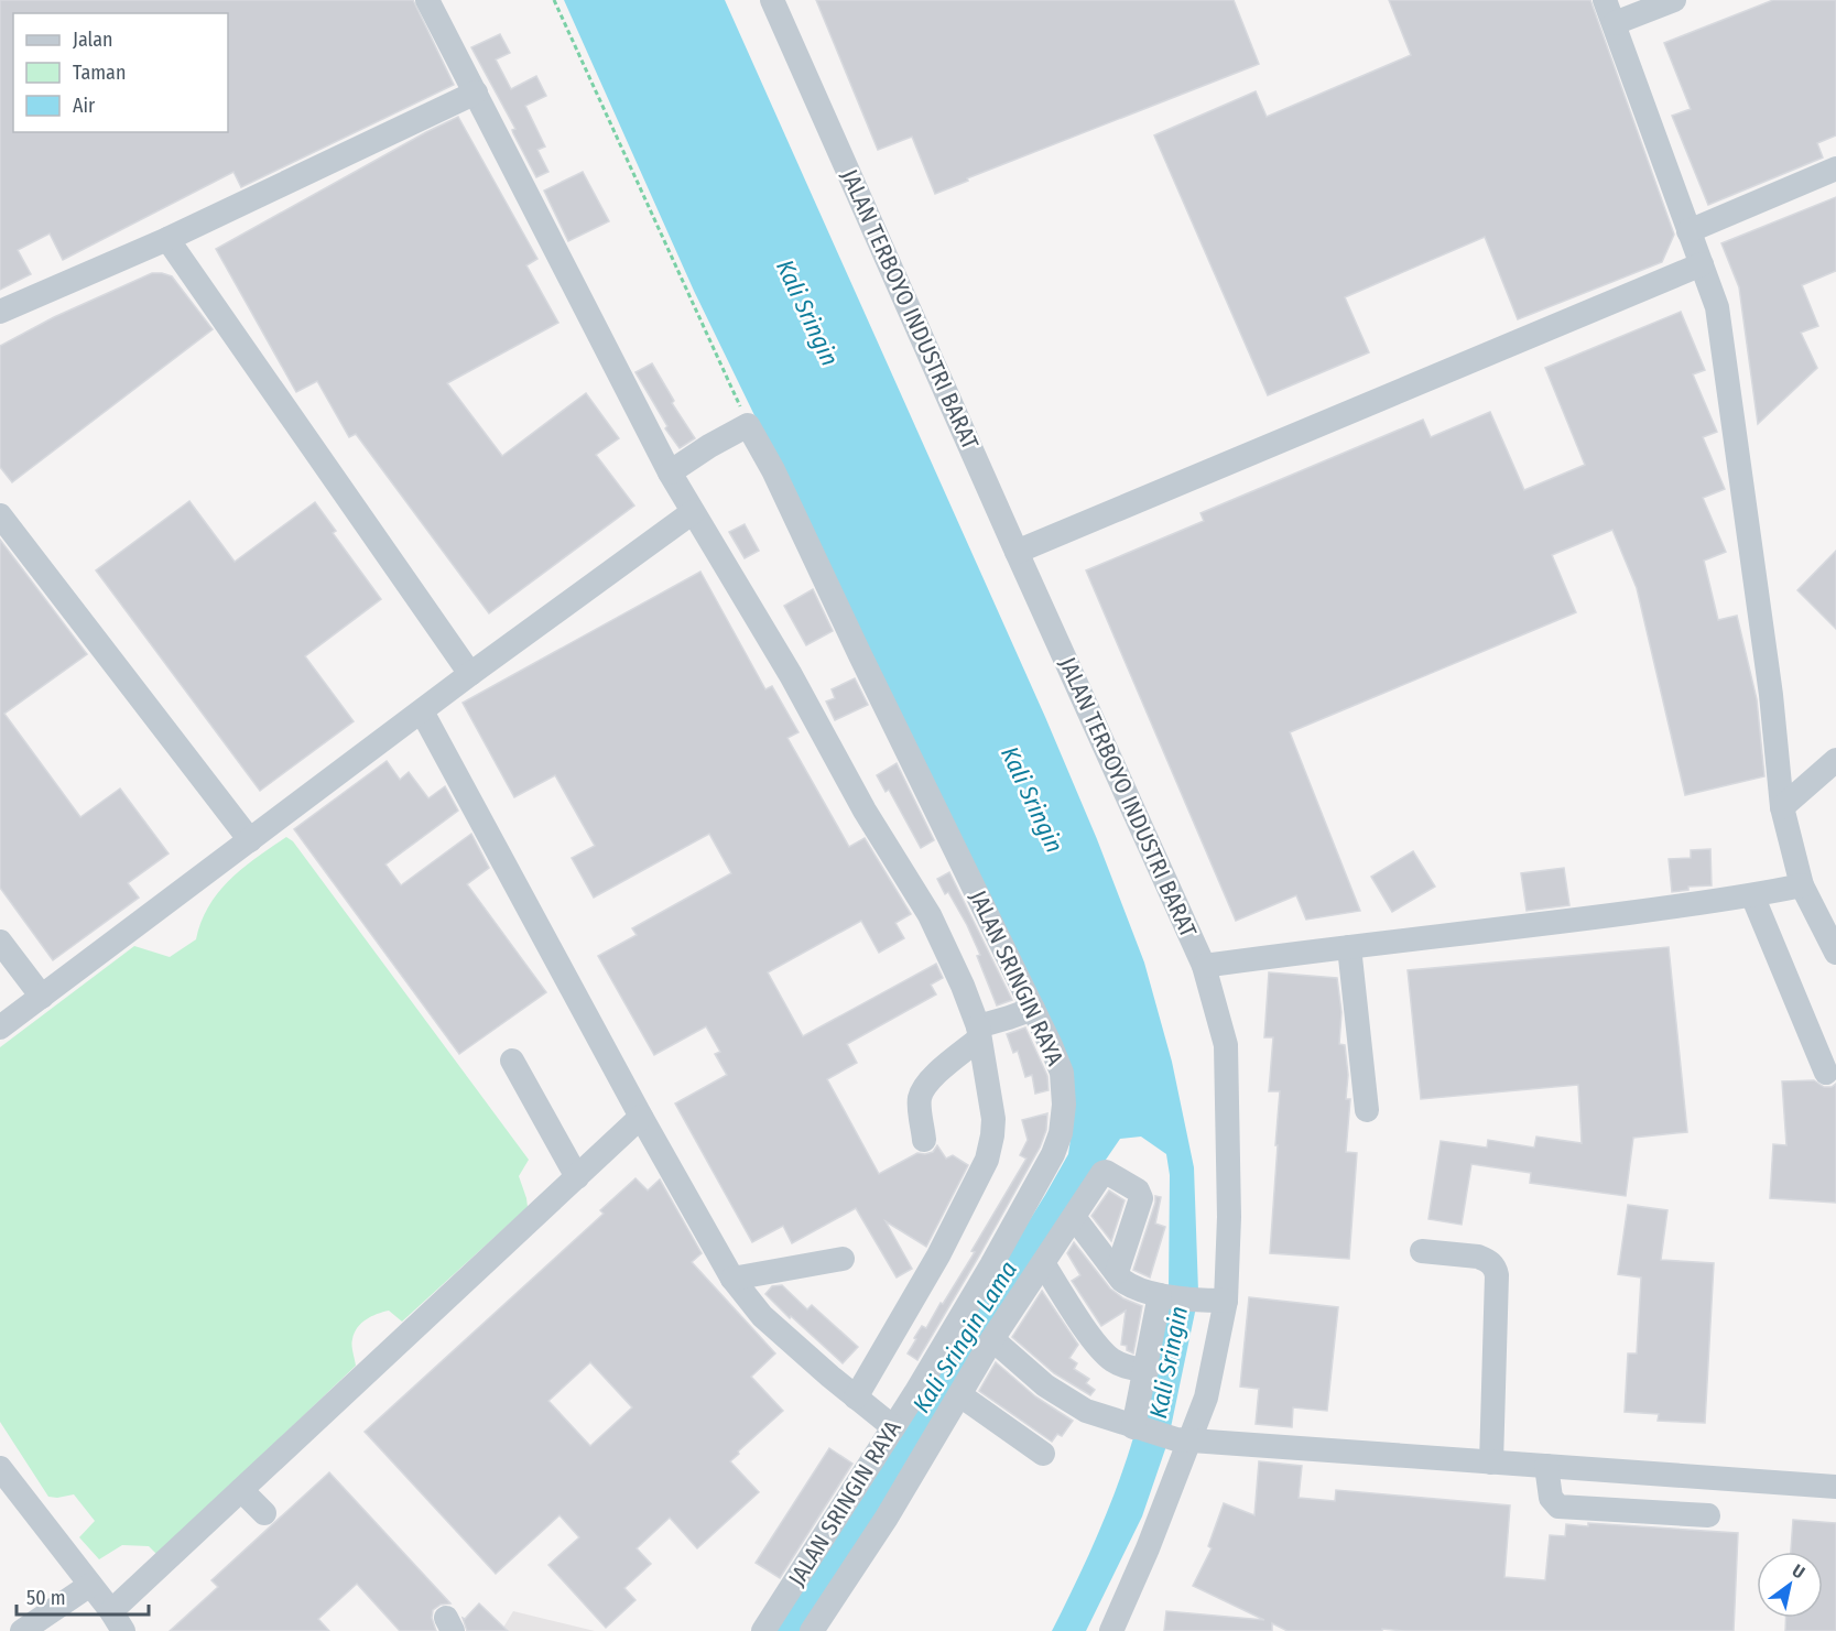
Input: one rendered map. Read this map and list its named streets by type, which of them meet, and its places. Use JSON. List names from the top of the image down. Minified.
{"streets":{"street":["JALAN TERBOYO INDUSTRI BARAT","JALAN SRINGIN RAYA"]},"water":["Kali Sringin","Kali Sringin Lama"],"legend":["Jalan","Taman","Air"],"scale_bar":"50 m","north":"top right"}
